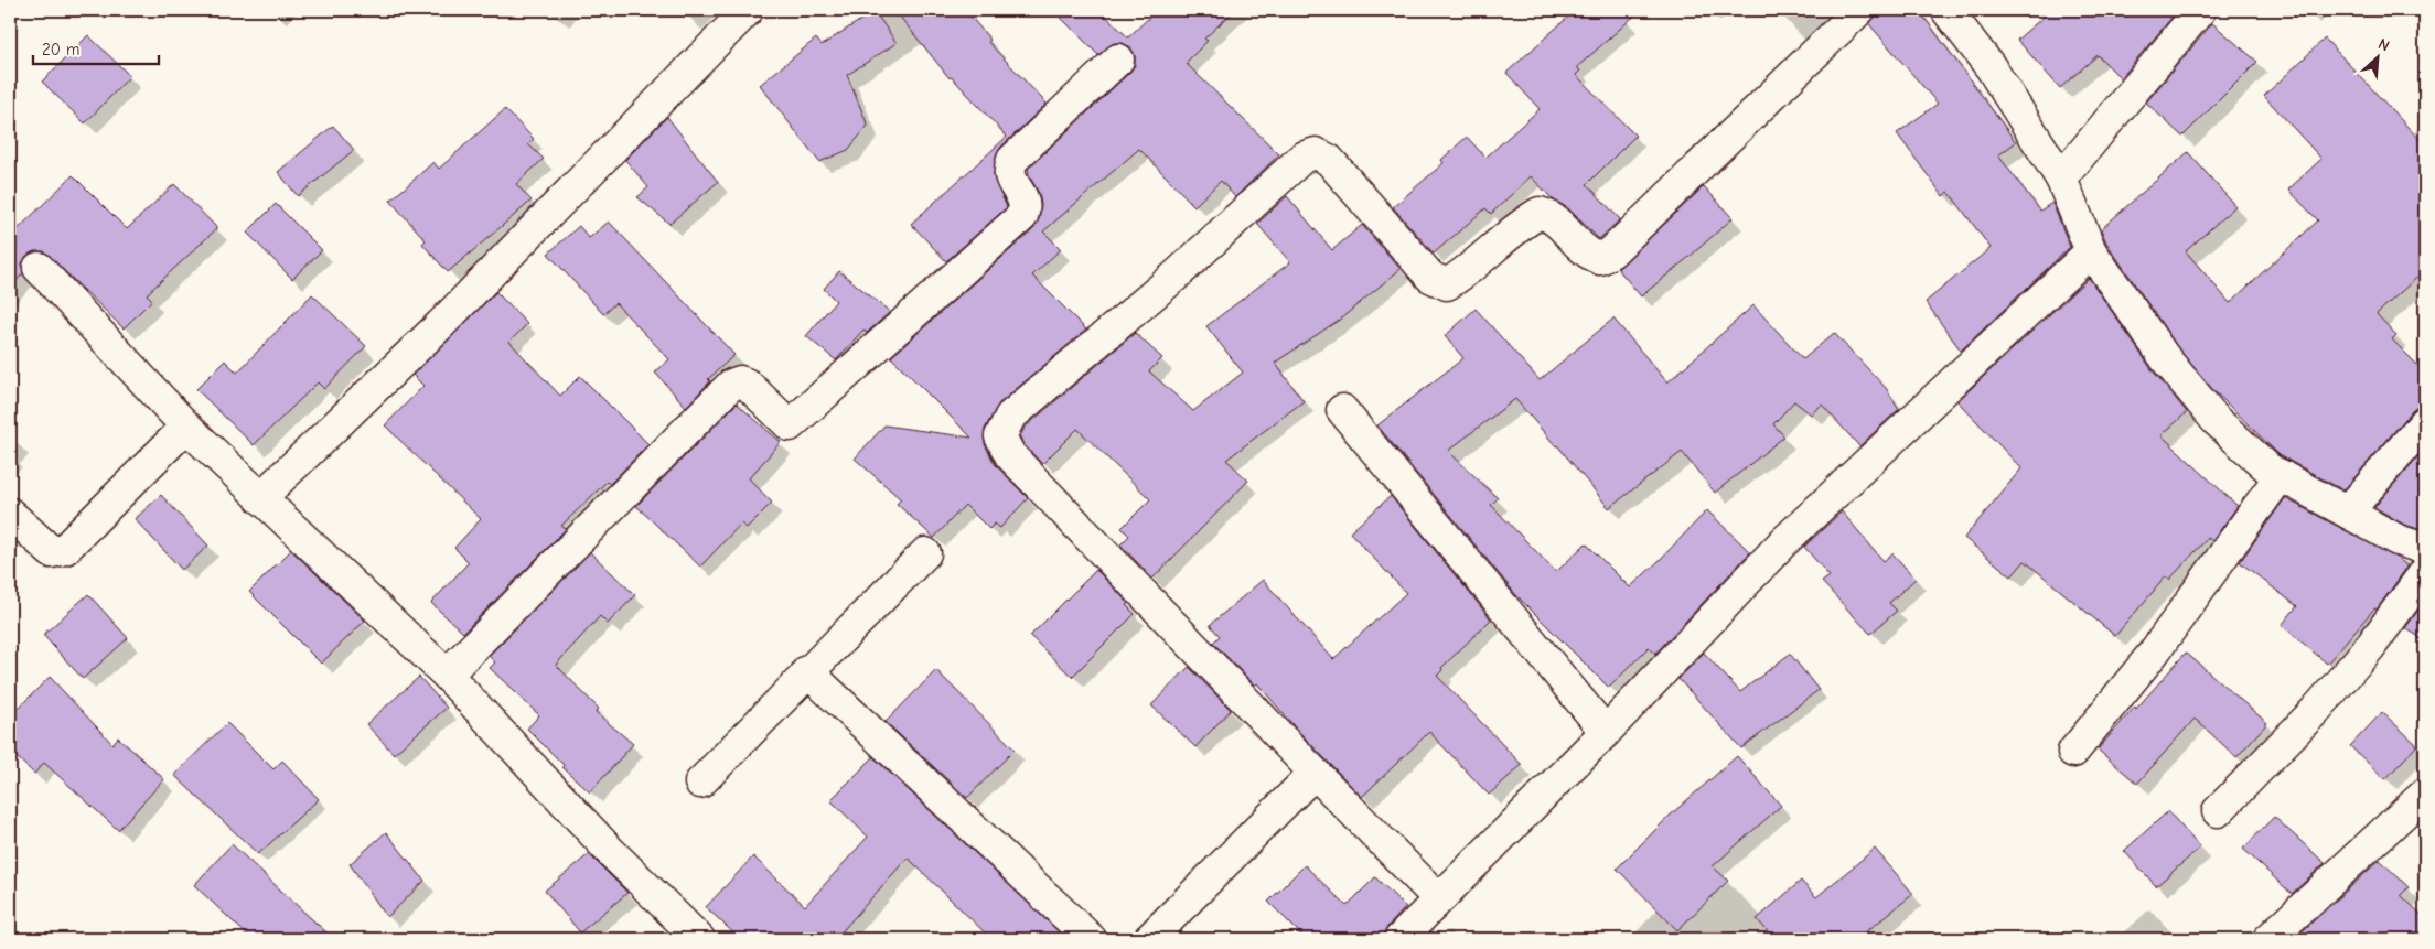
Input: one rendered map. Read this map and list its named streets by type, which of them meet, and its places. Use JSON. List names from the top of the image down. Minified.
{"scale_bar":"20 m","north":"top right"}
